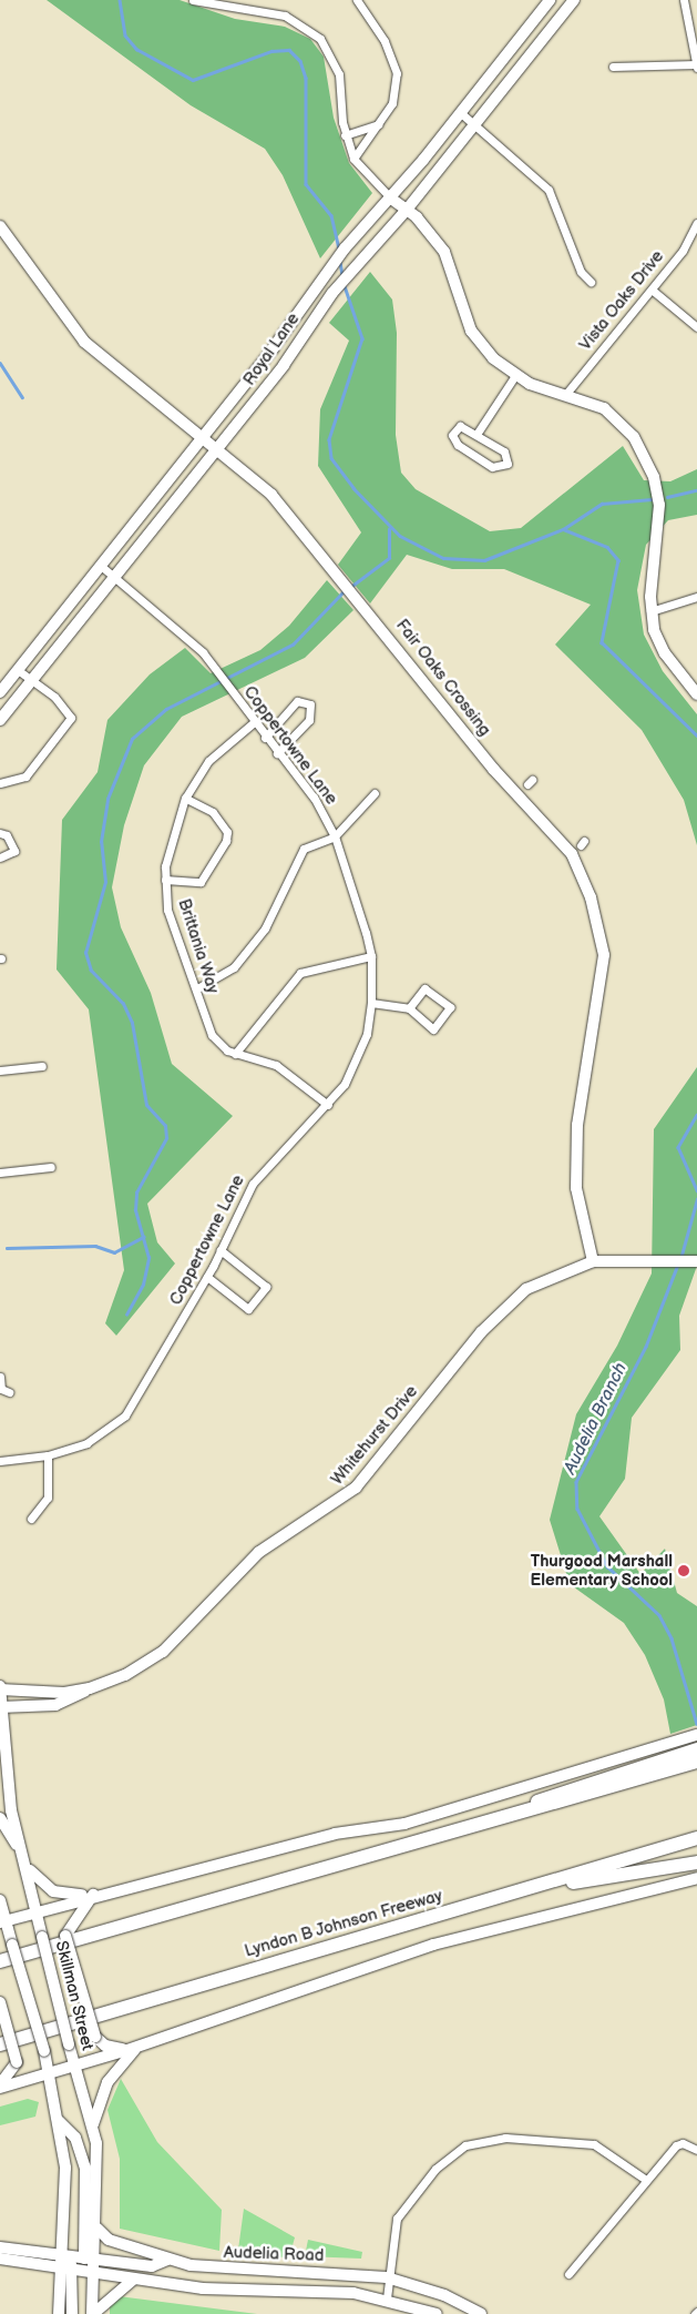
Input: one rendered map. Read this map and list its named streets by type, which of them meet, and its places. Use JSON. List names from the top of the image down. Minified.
{"streets":{"highway":["Lyndon B Johnson Freeway"],"main road":["Royal Lane","Fair Oaks Crossing","Whitehurst Drive","Skillman Street","Audelia Road"],"street":["Vista Oaks Drive","Coppertowne Lane","Brittania Way"]},"crossings":[["Royal Lane","Fair Oaks Crossing"],["Royal Lane","Coppertowne Lane"],["Fair Oaks Crossing","Whitehurst Drive"],["Coppertowne Lane","Brittania Way"],["Whitehurst Drive","Skillman Street"],["Skillman Street","Audelia Road"]],"water":["Audelia Branch"],"places":["Thurgood Marshall Elementary School"]}
